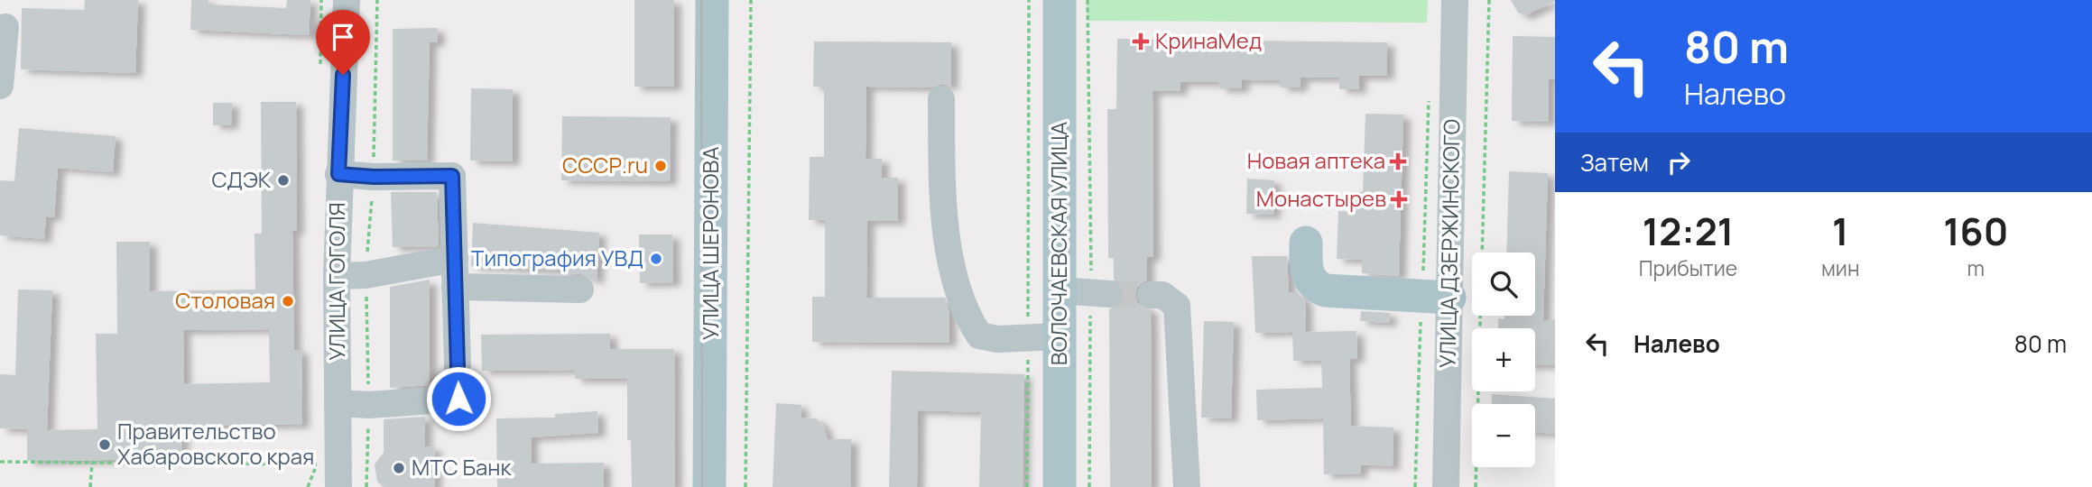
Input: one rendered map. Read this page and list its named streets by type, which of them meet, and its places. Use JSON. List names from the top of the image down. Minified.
{"streets":{"main road":["УЛИЦА ШЕРОНОВА","ВОЛОЧАЕВСКАЯ УЛИЦА"],"street":["УЛИЦА ДЗЕРЖИНСКОГО","УЛИЦА ГОГОЛЯ"]},"places":{"health":["КринаМед","Новая аптека","Монастырев"],"other":["СССР.ru","СДЭК","Типография УВД","Столовая","Правительство Хабаровского края","МТС Банк"]},"page":{"turn":["80 m","Налево"],"then":"Затем","eta":["12:21","Прибытие","1","мин","160","m"],"map_buttons":["+","−"],"list":[{"name":"Налево","value":"80 m"}]}}
